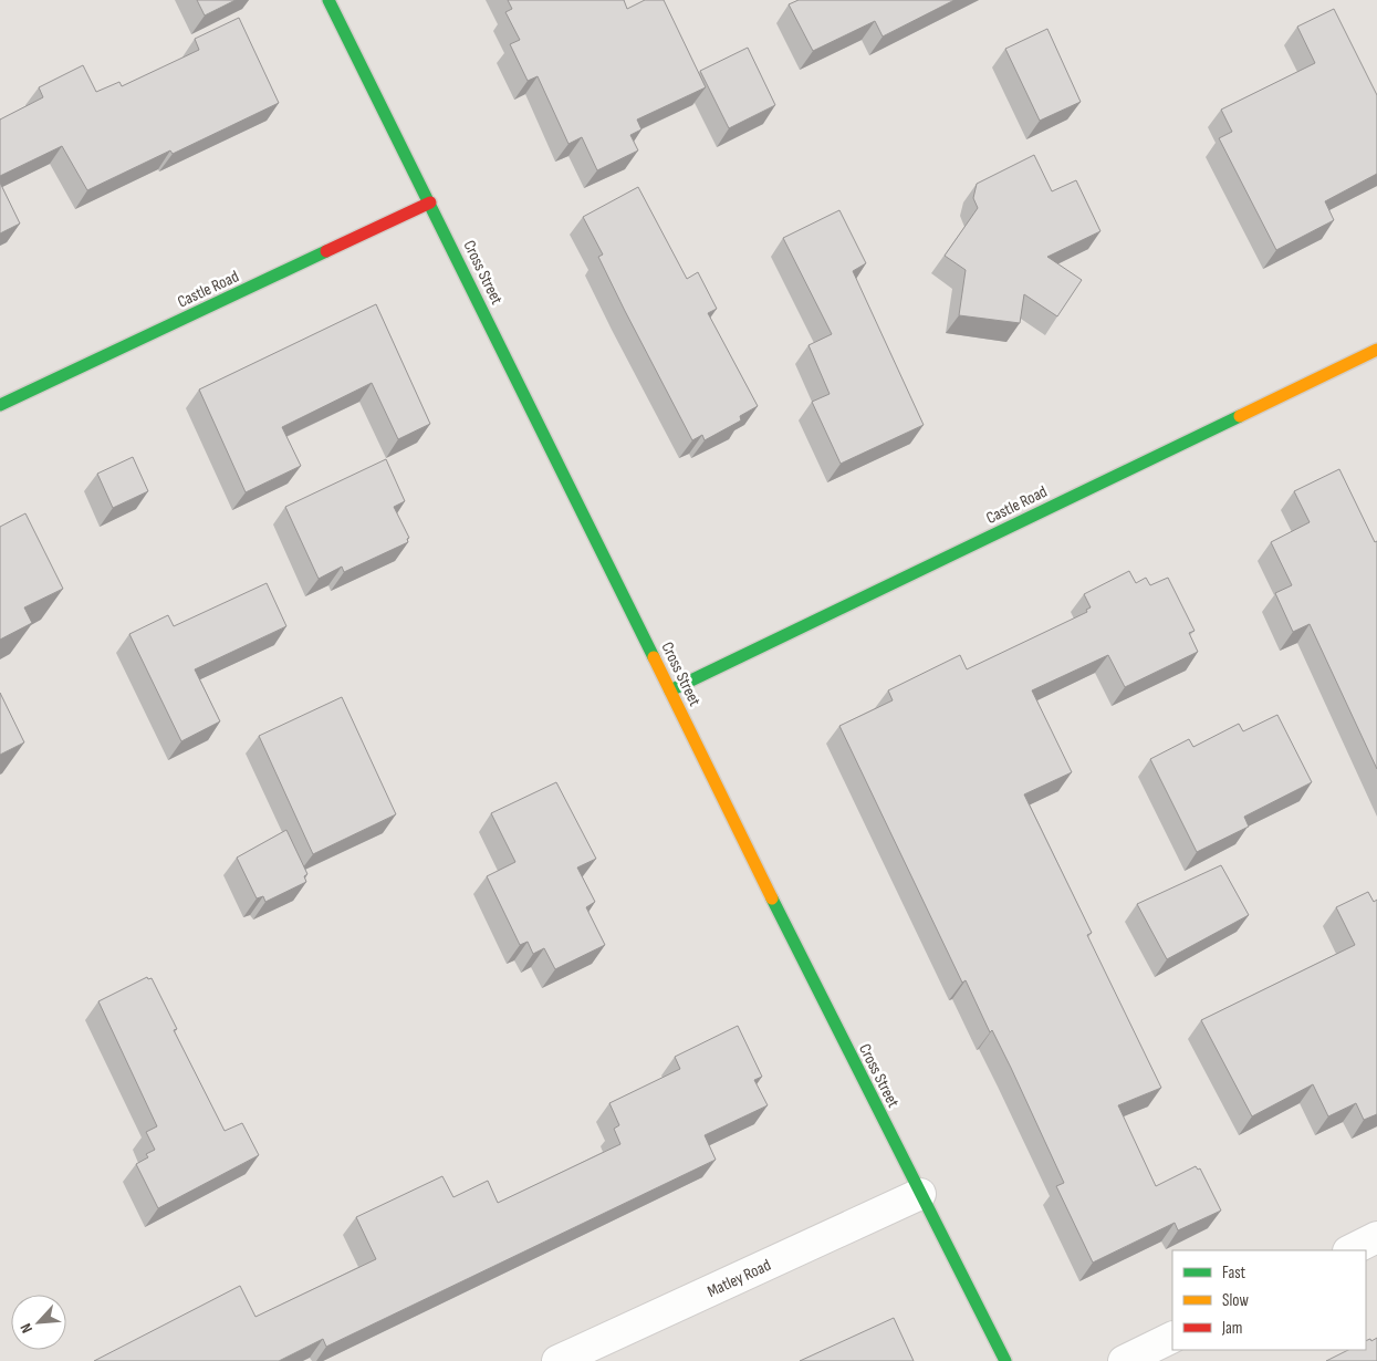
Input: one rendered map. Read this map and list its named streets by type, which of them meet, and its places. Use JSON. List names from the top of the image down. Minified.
{"streets":{"street":["Cross Street","Castle Road","Matley Road"]},"crossings":[["Cross Street","Castle Road"],["Cross Street","Matley Road"]],"legend":["Fast","Slow","Jam"],"north":"bottom left"}
